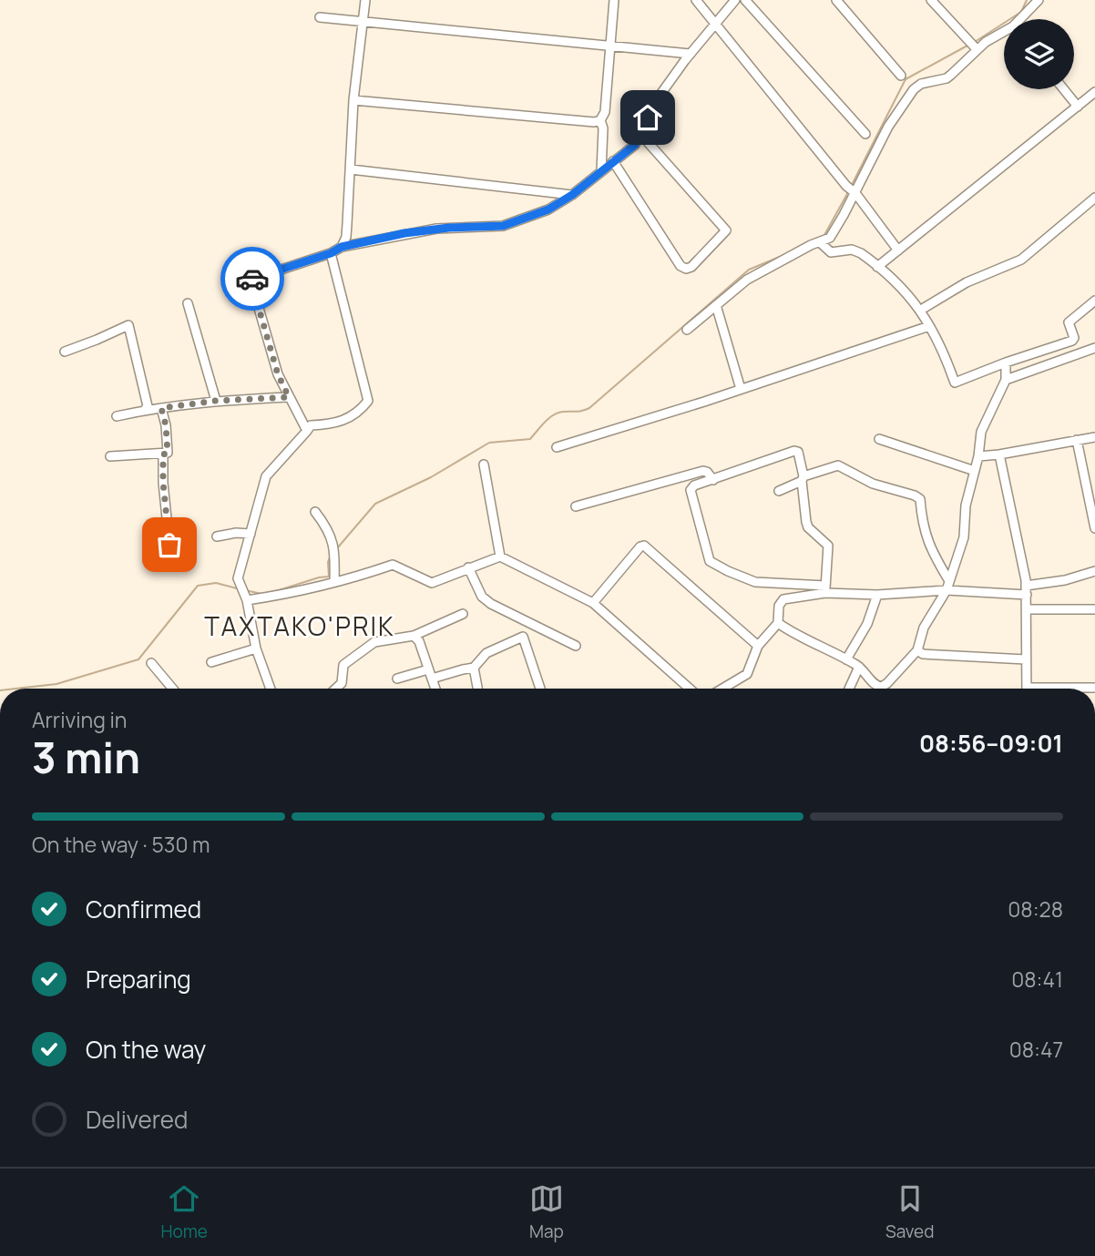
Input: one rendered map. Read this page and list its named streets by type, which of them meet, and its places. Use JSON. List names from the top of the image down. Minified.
{"districts":["TAXTAKO'PRIK"],"page":{"heading":["3 min","Arriving in","08:56–09:01"],"bar":"On the way · 530 m","list":[["Confirmed","08:28"],["Preparing","08:41"],["On the way","08:47"],"Delivered"],"tabs":["Home","Map","Saved"]}}
